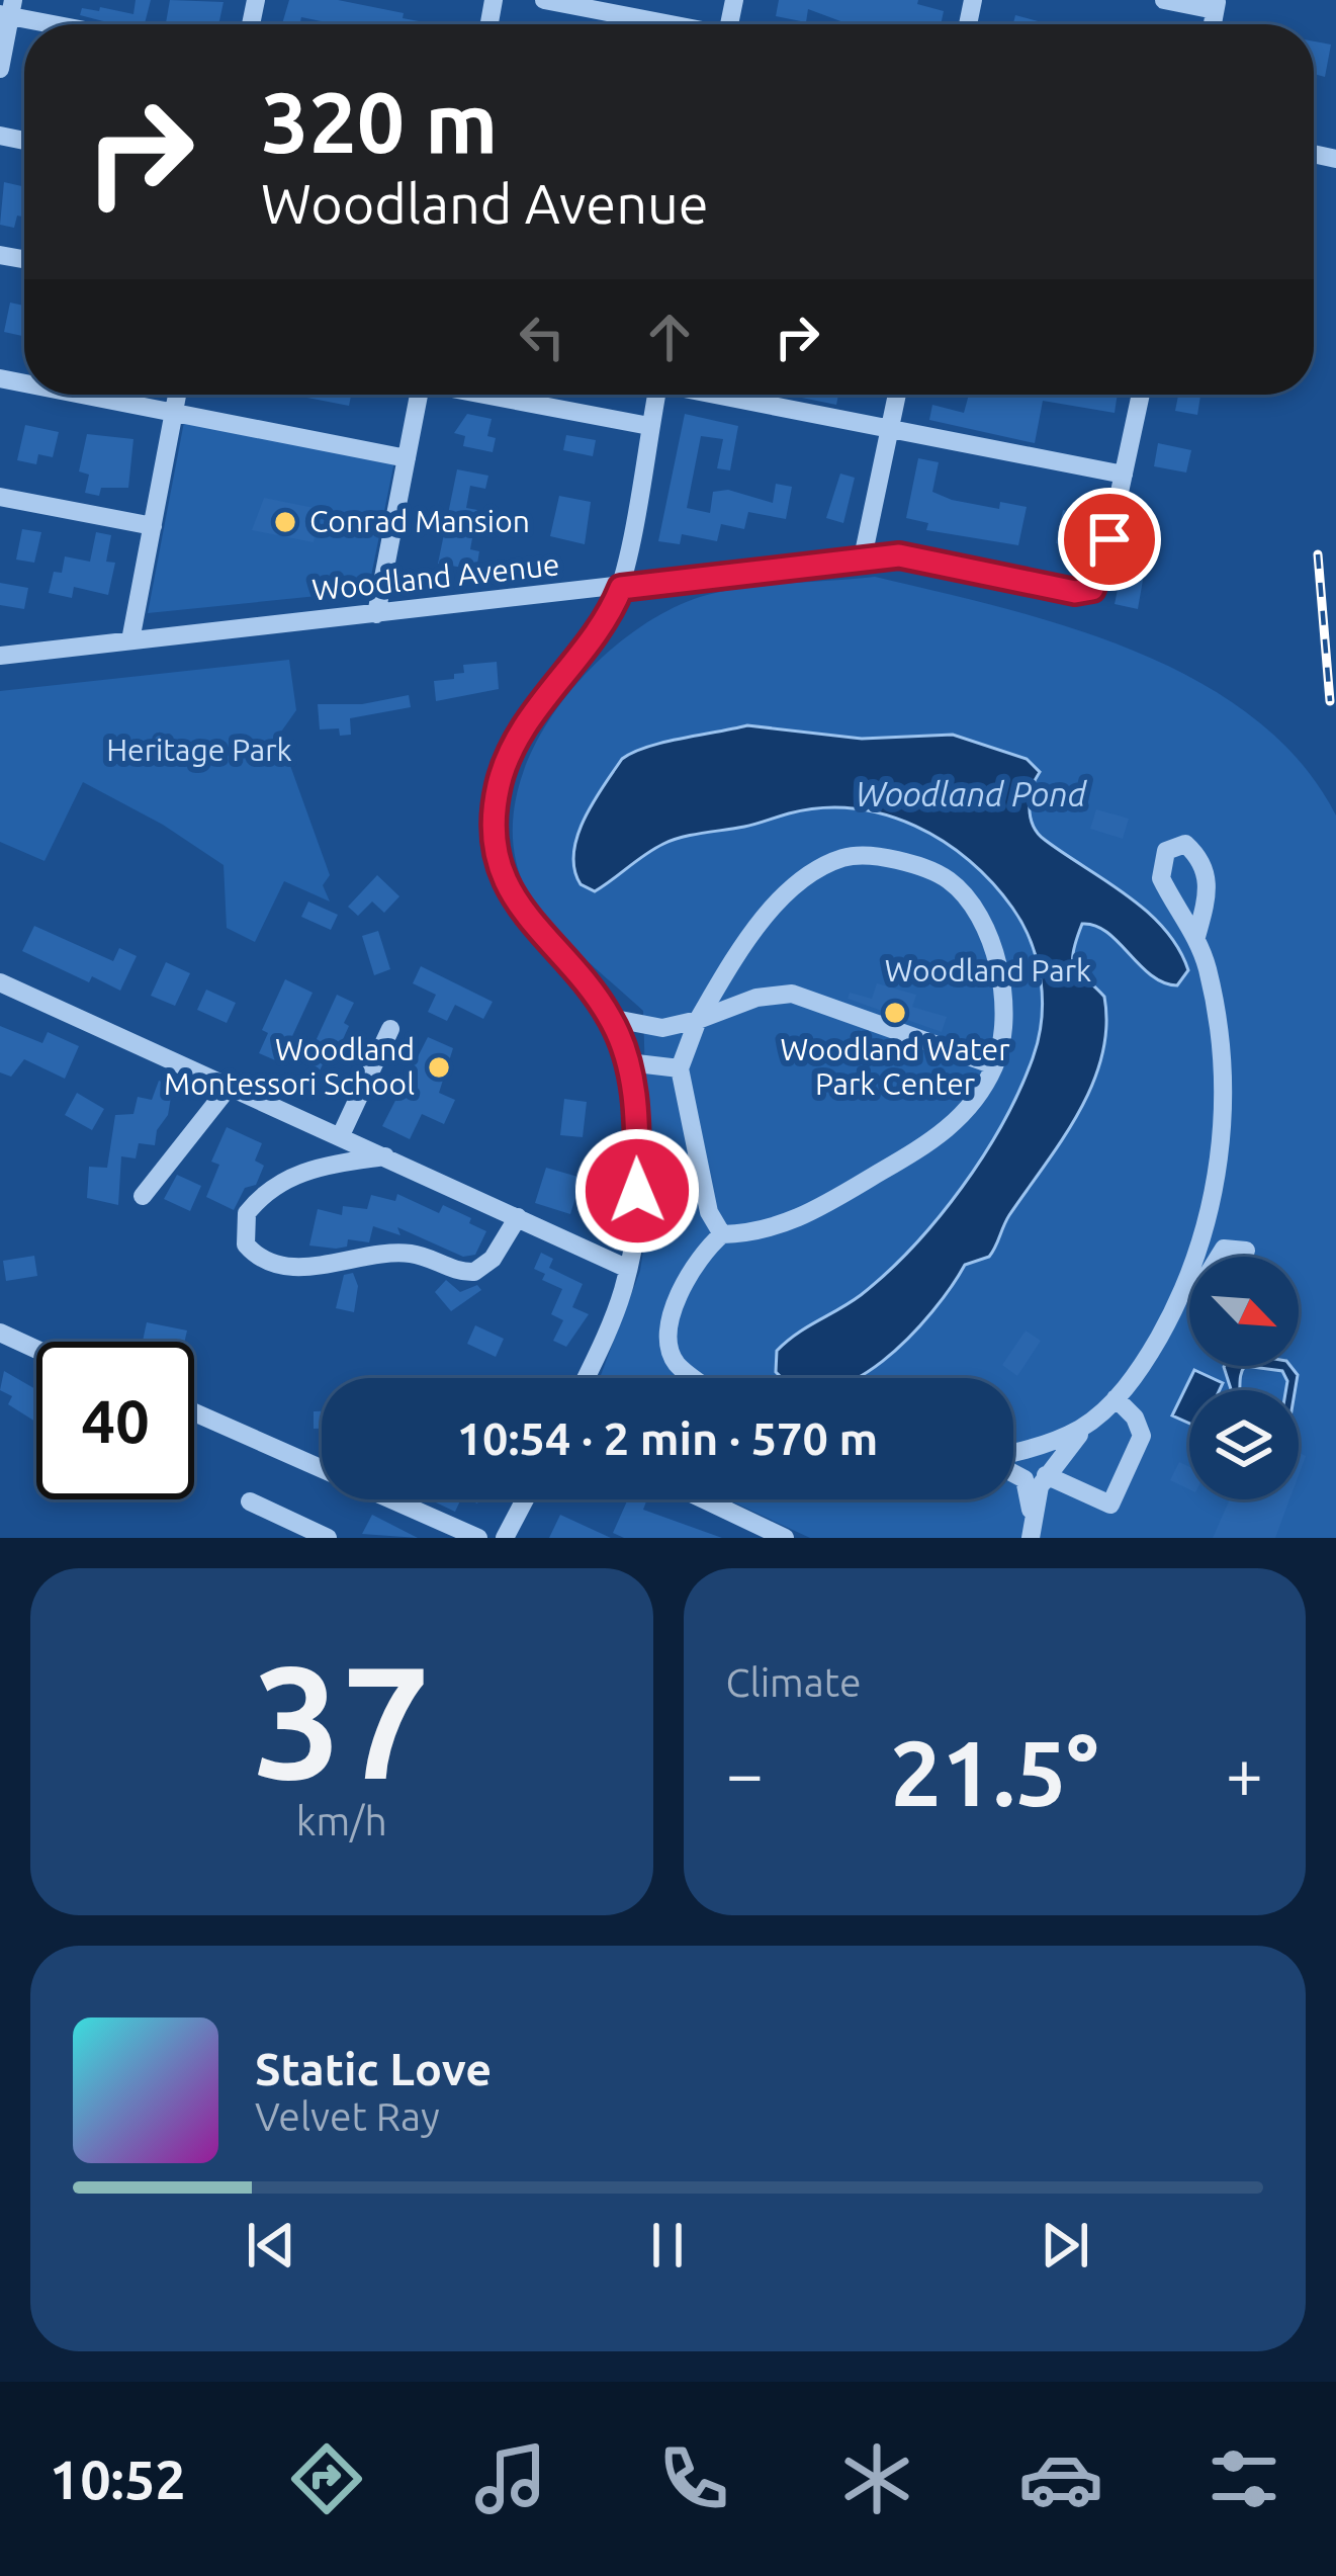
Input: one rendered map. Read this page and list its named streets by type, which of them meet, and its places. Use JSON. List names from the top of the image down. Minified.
{"streets":{"street":["Woodland Avenue"]},"water":["Woodland Pond"],"parks":["Heritage Park","Woodland Park"],"places":["Conrad Mansion","Woodland Water Park Center","Woodland Montessori School"],"north":"bottom right","page":{"turn":["320 m","Woodland Avenue"],"limit":"40","trip":"10:54 · 2 min · 570 m","tile":[["37","km/h"],"Climate"],"heat":["−","21.5°","+"],"song":["Static Love","Velvet Ray"],"tabs":"10:52"}}
